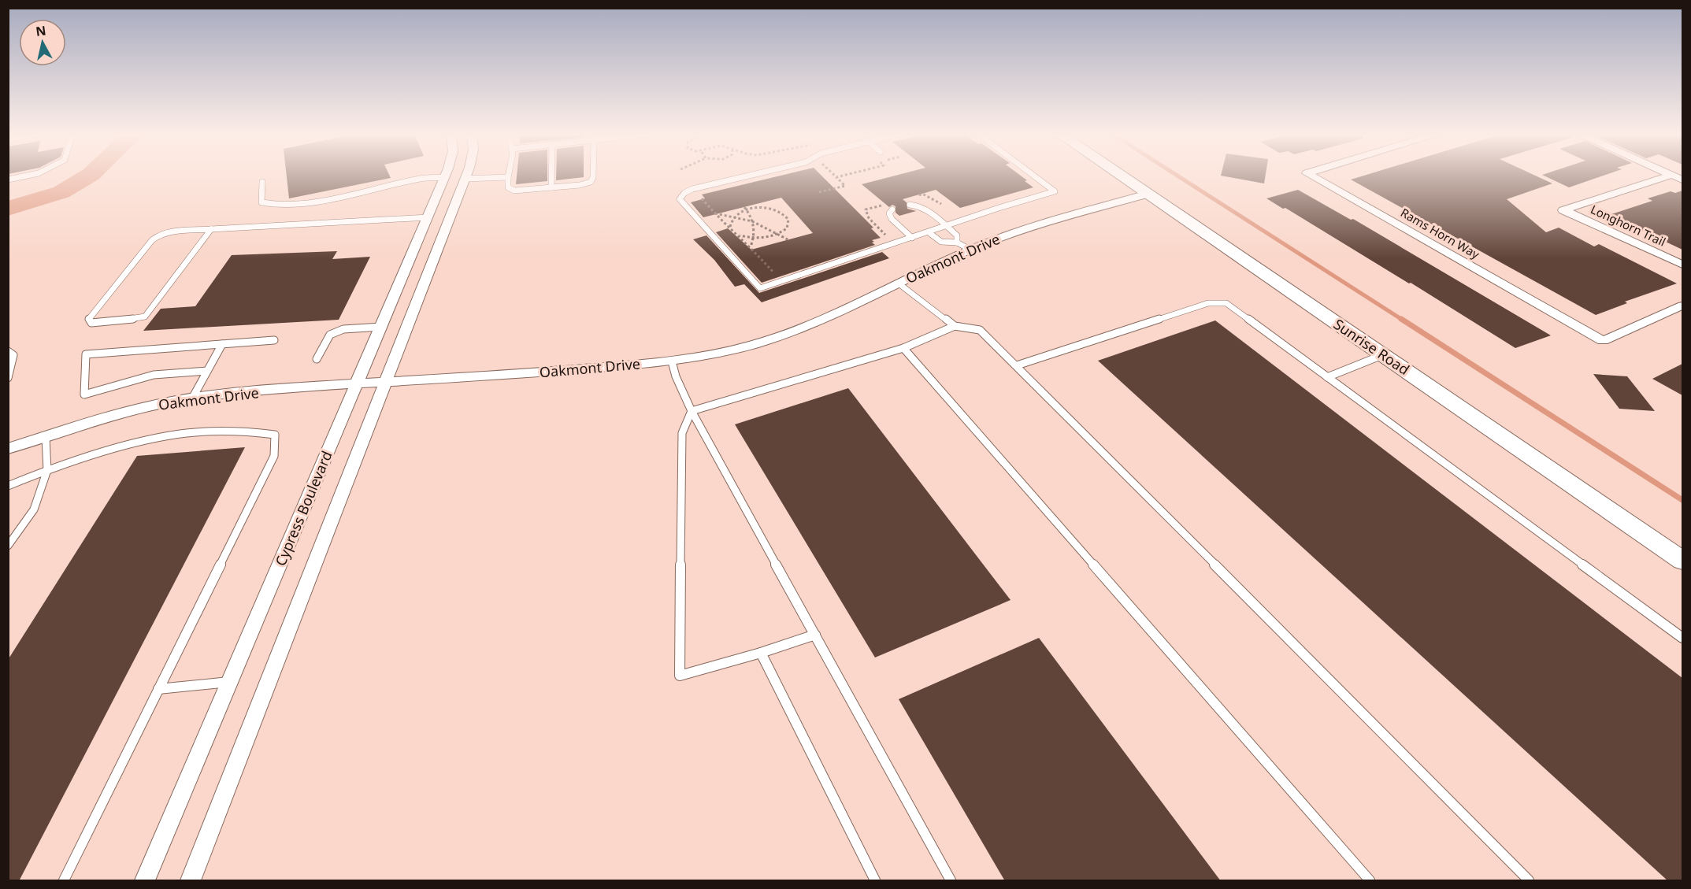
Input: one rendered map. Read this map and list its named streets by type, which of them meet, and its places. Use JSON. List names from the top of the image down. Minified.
{"streets":{"main road":["Sunrise Road"],"street":["Longhorn Trail","Rams Horn Way","Oakmont Drive","Cypress Boulevard"]},"crossings":[["Oakmont Drive","Sunrise Road"],["Oakmont Drive","Cypress Boulevard"]],"north":"top"}
